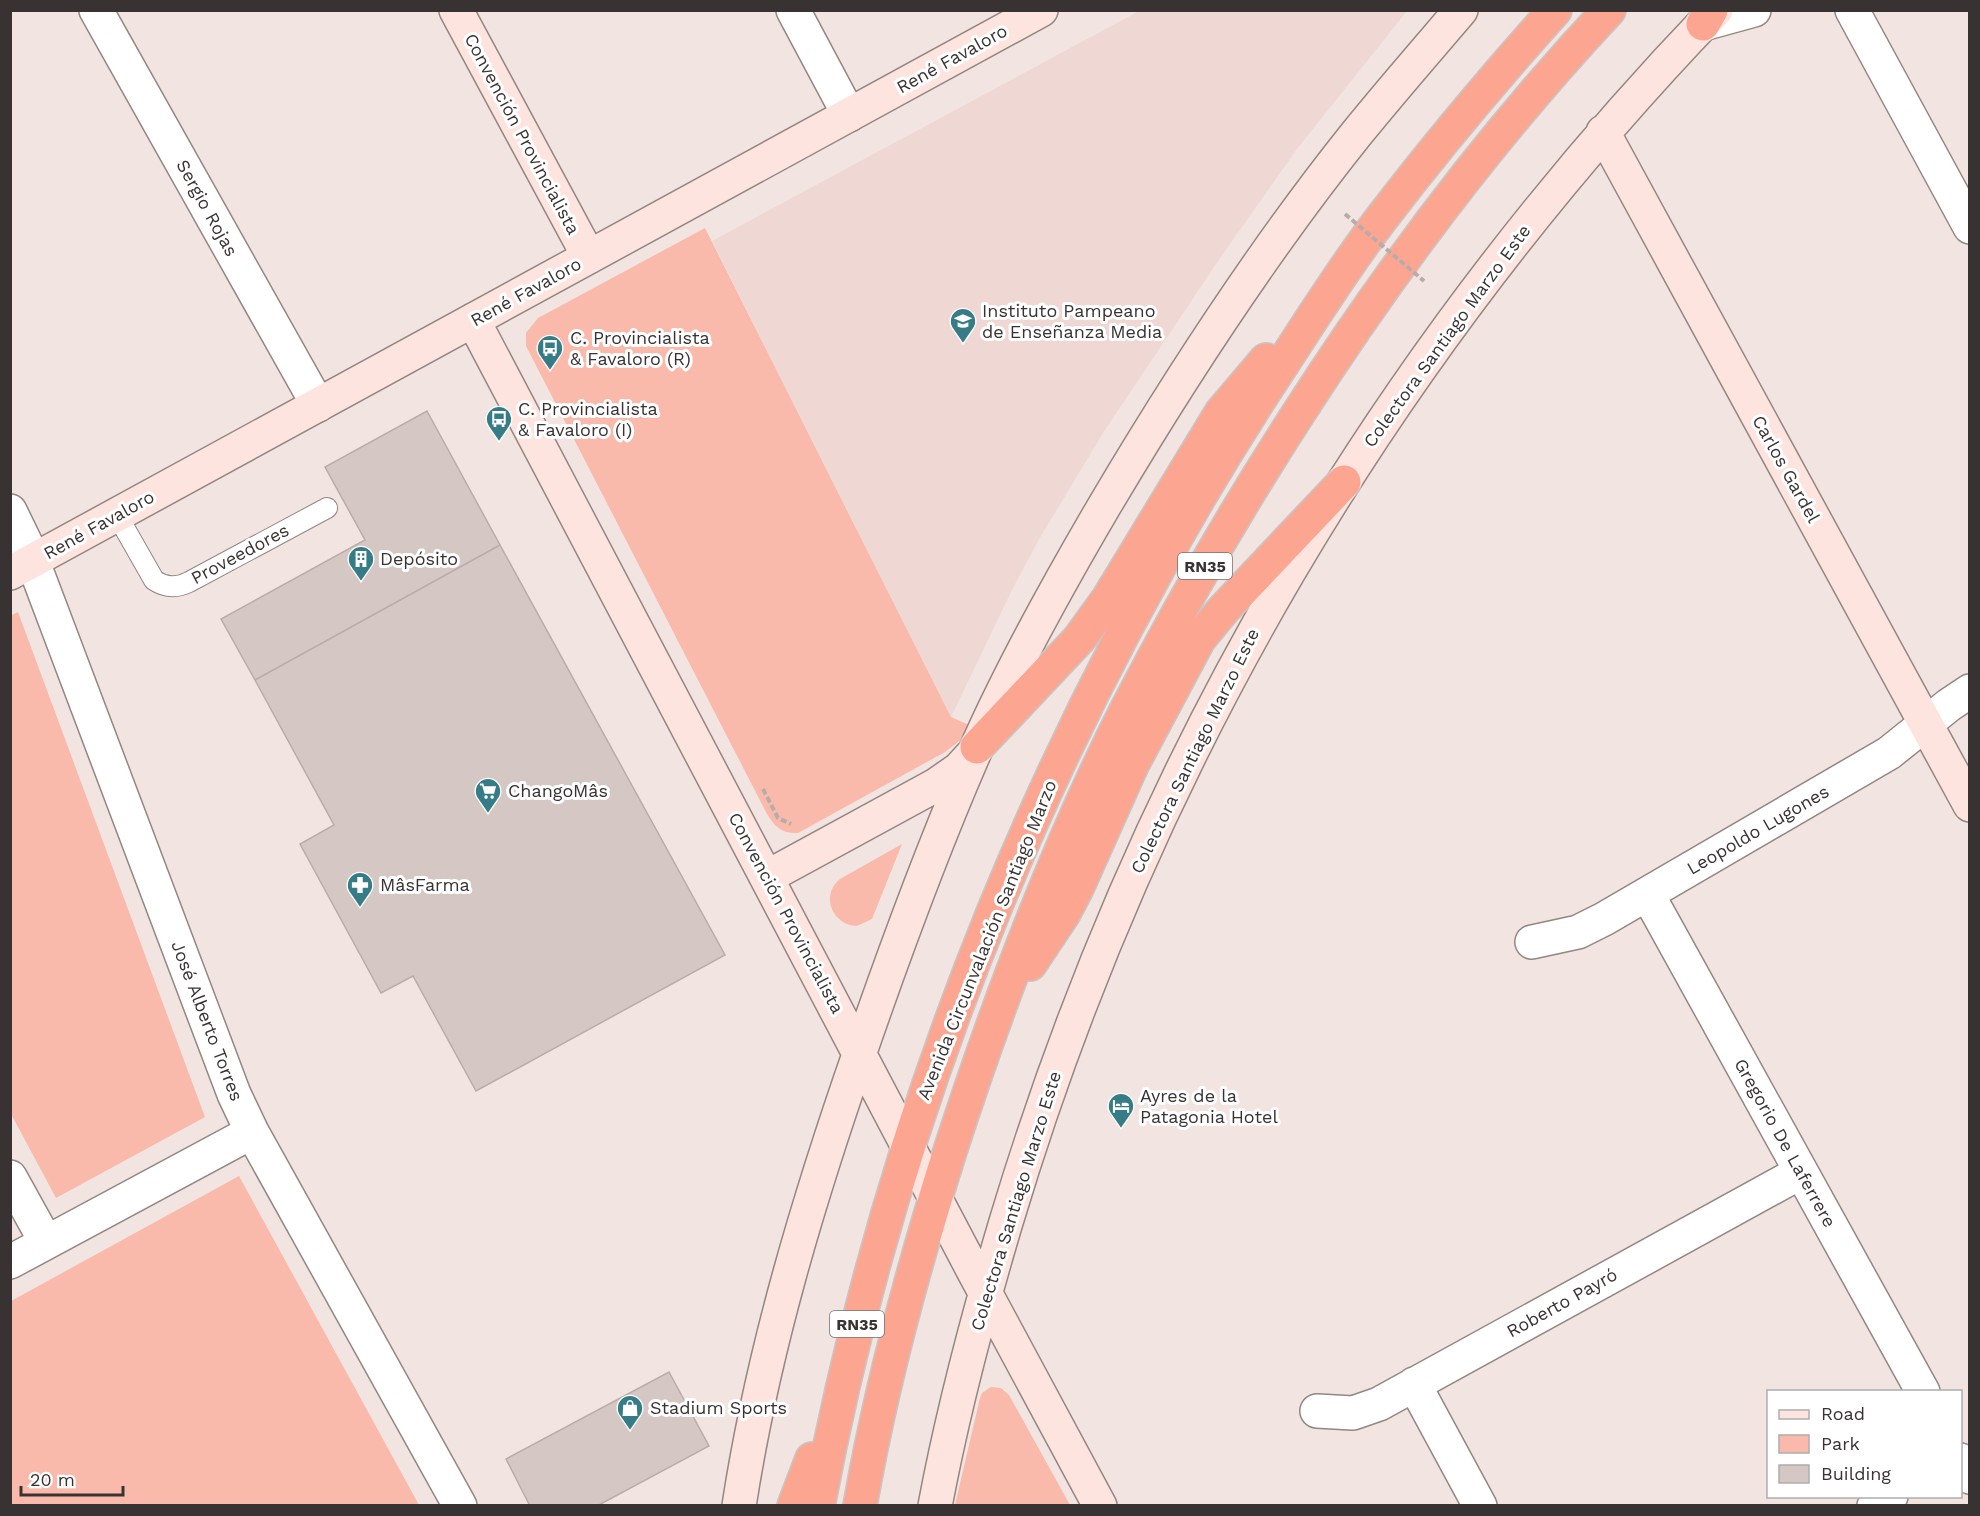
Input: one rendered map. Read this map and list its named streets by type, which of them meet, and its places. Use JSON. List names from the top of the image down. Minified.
{"streets":{"highway":["RN35","Avenida Circunvalación Santiago Marzo"],"street":["René Favaloro","Convención Provincialista","Sergio Rojas","Colectora Santiago Marzo Este","Carlos Gardel","Leopoldo Lugones","José Alberto Torres","Gregorio De Laferrere","Roberto Payró"],"lane":["Proveedores"]},"crossings":[["René Favaloro","Convención Provincialista"],["René Favaloro","Sergio Rojas"],["René Favaloro","Proveedores"],["René Favaloro","José Alberto Torres"],["Convención Provincialista","Colectora Santiago Marzo Este"],["Convención Provincialista","Avenida Circunvalación Santiago Marzo"],["Colectora Santiago Marzo Este","Carlos Gardel"],["Carlos Gardel","Leopoldo Lugones"],["Leopoldo Lugones","Gregorio De Laferrere"],["Gregorio De Laferrere","Roberto Payró"]],"places":{"school or university":["Instituto Pampeano de Enseñanza Media"],"bus stop":["C. Provincialista & Favaloro (R)","C. Provincialista & Favaloro (I)"],"building":["Depósito"],"supermarket":["ChangoMâs"],"pharmacy":["MâsFarma"],"hotel":["Ayres de la Patagonia Hotel"],"shop":["Stadium Sports"]},"legend":["Road","Park","Building"],"scale_bar":"20 m"}
